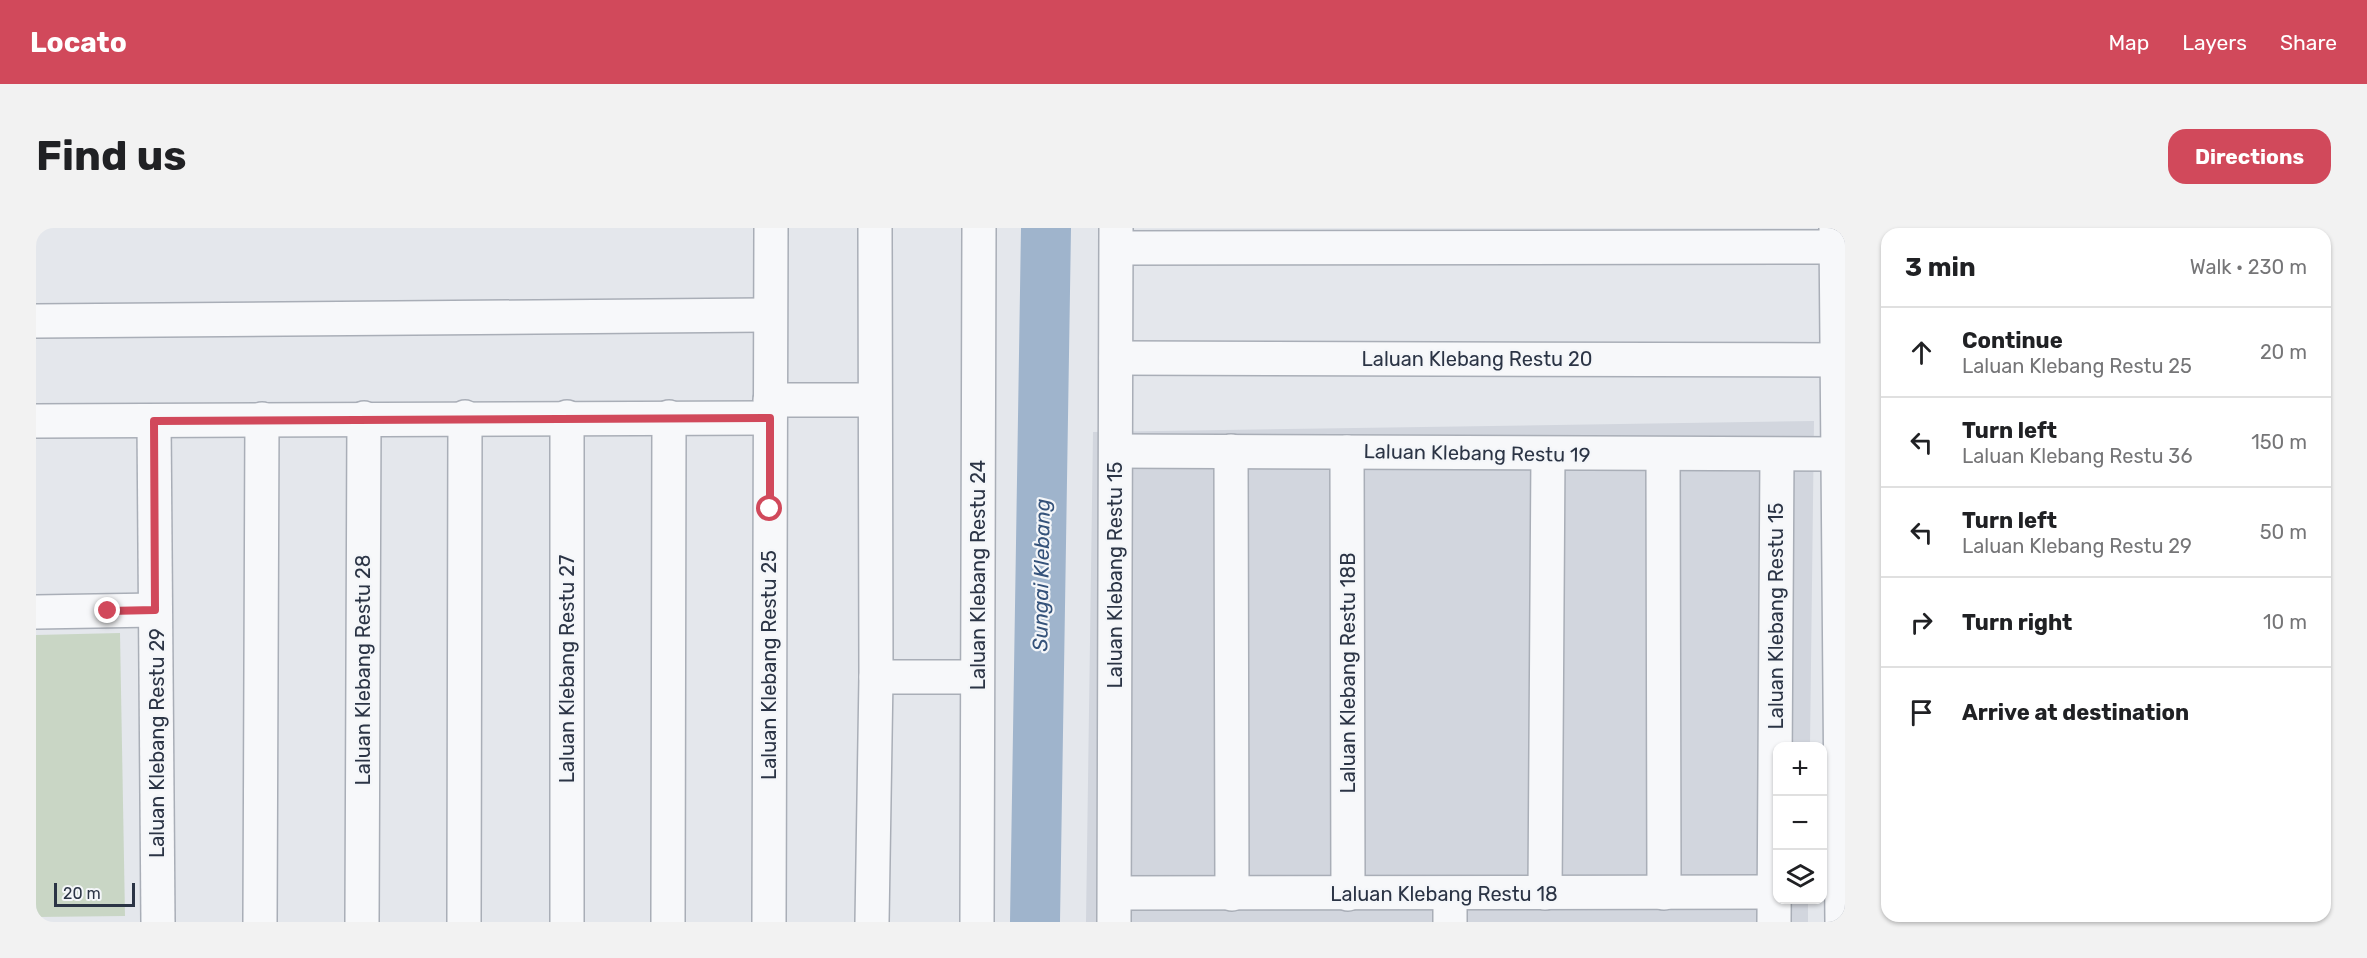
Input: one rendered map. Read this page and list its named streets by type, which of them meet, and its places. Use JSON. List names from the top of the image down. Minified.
{"streets":{"street":["Laluan Klebang Restu 20","Laluan Klebang Restu 19","Laluan Klebang Restu 24","Laluan Klebang Restu 15","Laluan Klebang Restu 25","Laluan Klebang Restu 27","Laluan Klebang Restu 28","Laluan Klebang Restu 18B","Laluan Klebang Restu 29","Laluan Klebang Restu 18"]},"crossings":[["Laluan Klebang Restu 20","Laluan Klebang Restu 15"],["Laluan Klebang Restu 19","Laluan Klebang Restu 15"],["Laluan Klebang Restu 19","Laluan Klebang Restu 18B"],["Laluan Klebang Restu 15","Laluan Klebang Restu 18"],["Laluan Klebang Restu 18B","Laluan Klebang Restu 18"]],"water":["Sungai Klebang"],"scale_bar":"20 m","page":{"header":"Locato","nav":["Map","Layers","Share"],"buttons":"Directions","title":"Find us","heading":["3 min","Walk · 230 m"],"list":[["Continue","Laluan Klebang Restu 25","20 m"],["Turn left","Laluan Klebang Restu 36","150 m"],["Turn left","Laluan Klebang Restu 29","50 m"],["Turn right","10 m"],"Arrive at destination"],"map_buttons":["+","−"],"scale":"20 m"}}
